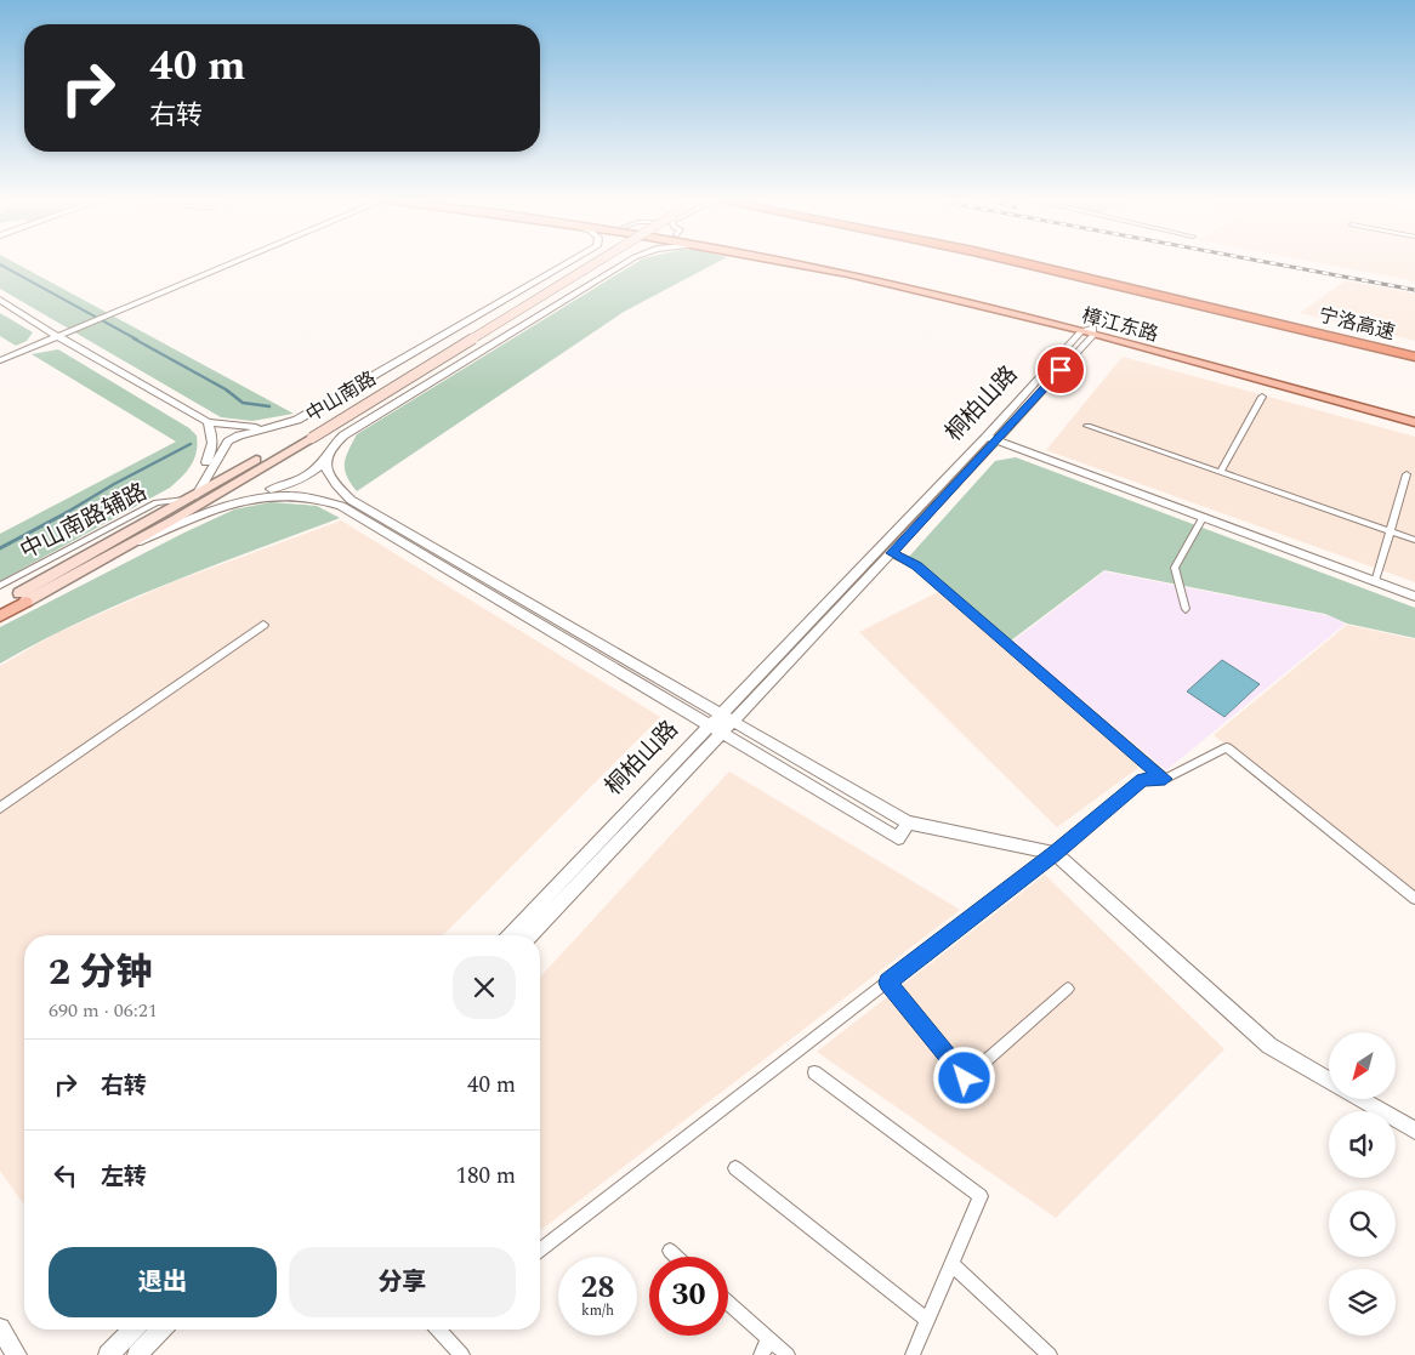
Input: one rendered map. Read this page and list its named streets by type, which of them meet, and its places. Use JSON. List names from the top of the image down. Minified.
{"streets":{"highway":["宁洛高速"],"main road":["樟江东路","中山南路"],"street":["桐柏山路","中山南路辅路"]},"crossings":[["樟江东路","桐柏山路"],["中山南路","中山南路辅路"]],"north":"bottom left","page":{"turn":["40 m","右转"],"heading":["2 分钟","690 m · 06:21"],"list":[{"name":"右转","value":"40 m"},{"name":"左转","value":"180 m"}],"buttons":["退出","分享"],"speed":"28 km/h","limit":"30"}}
